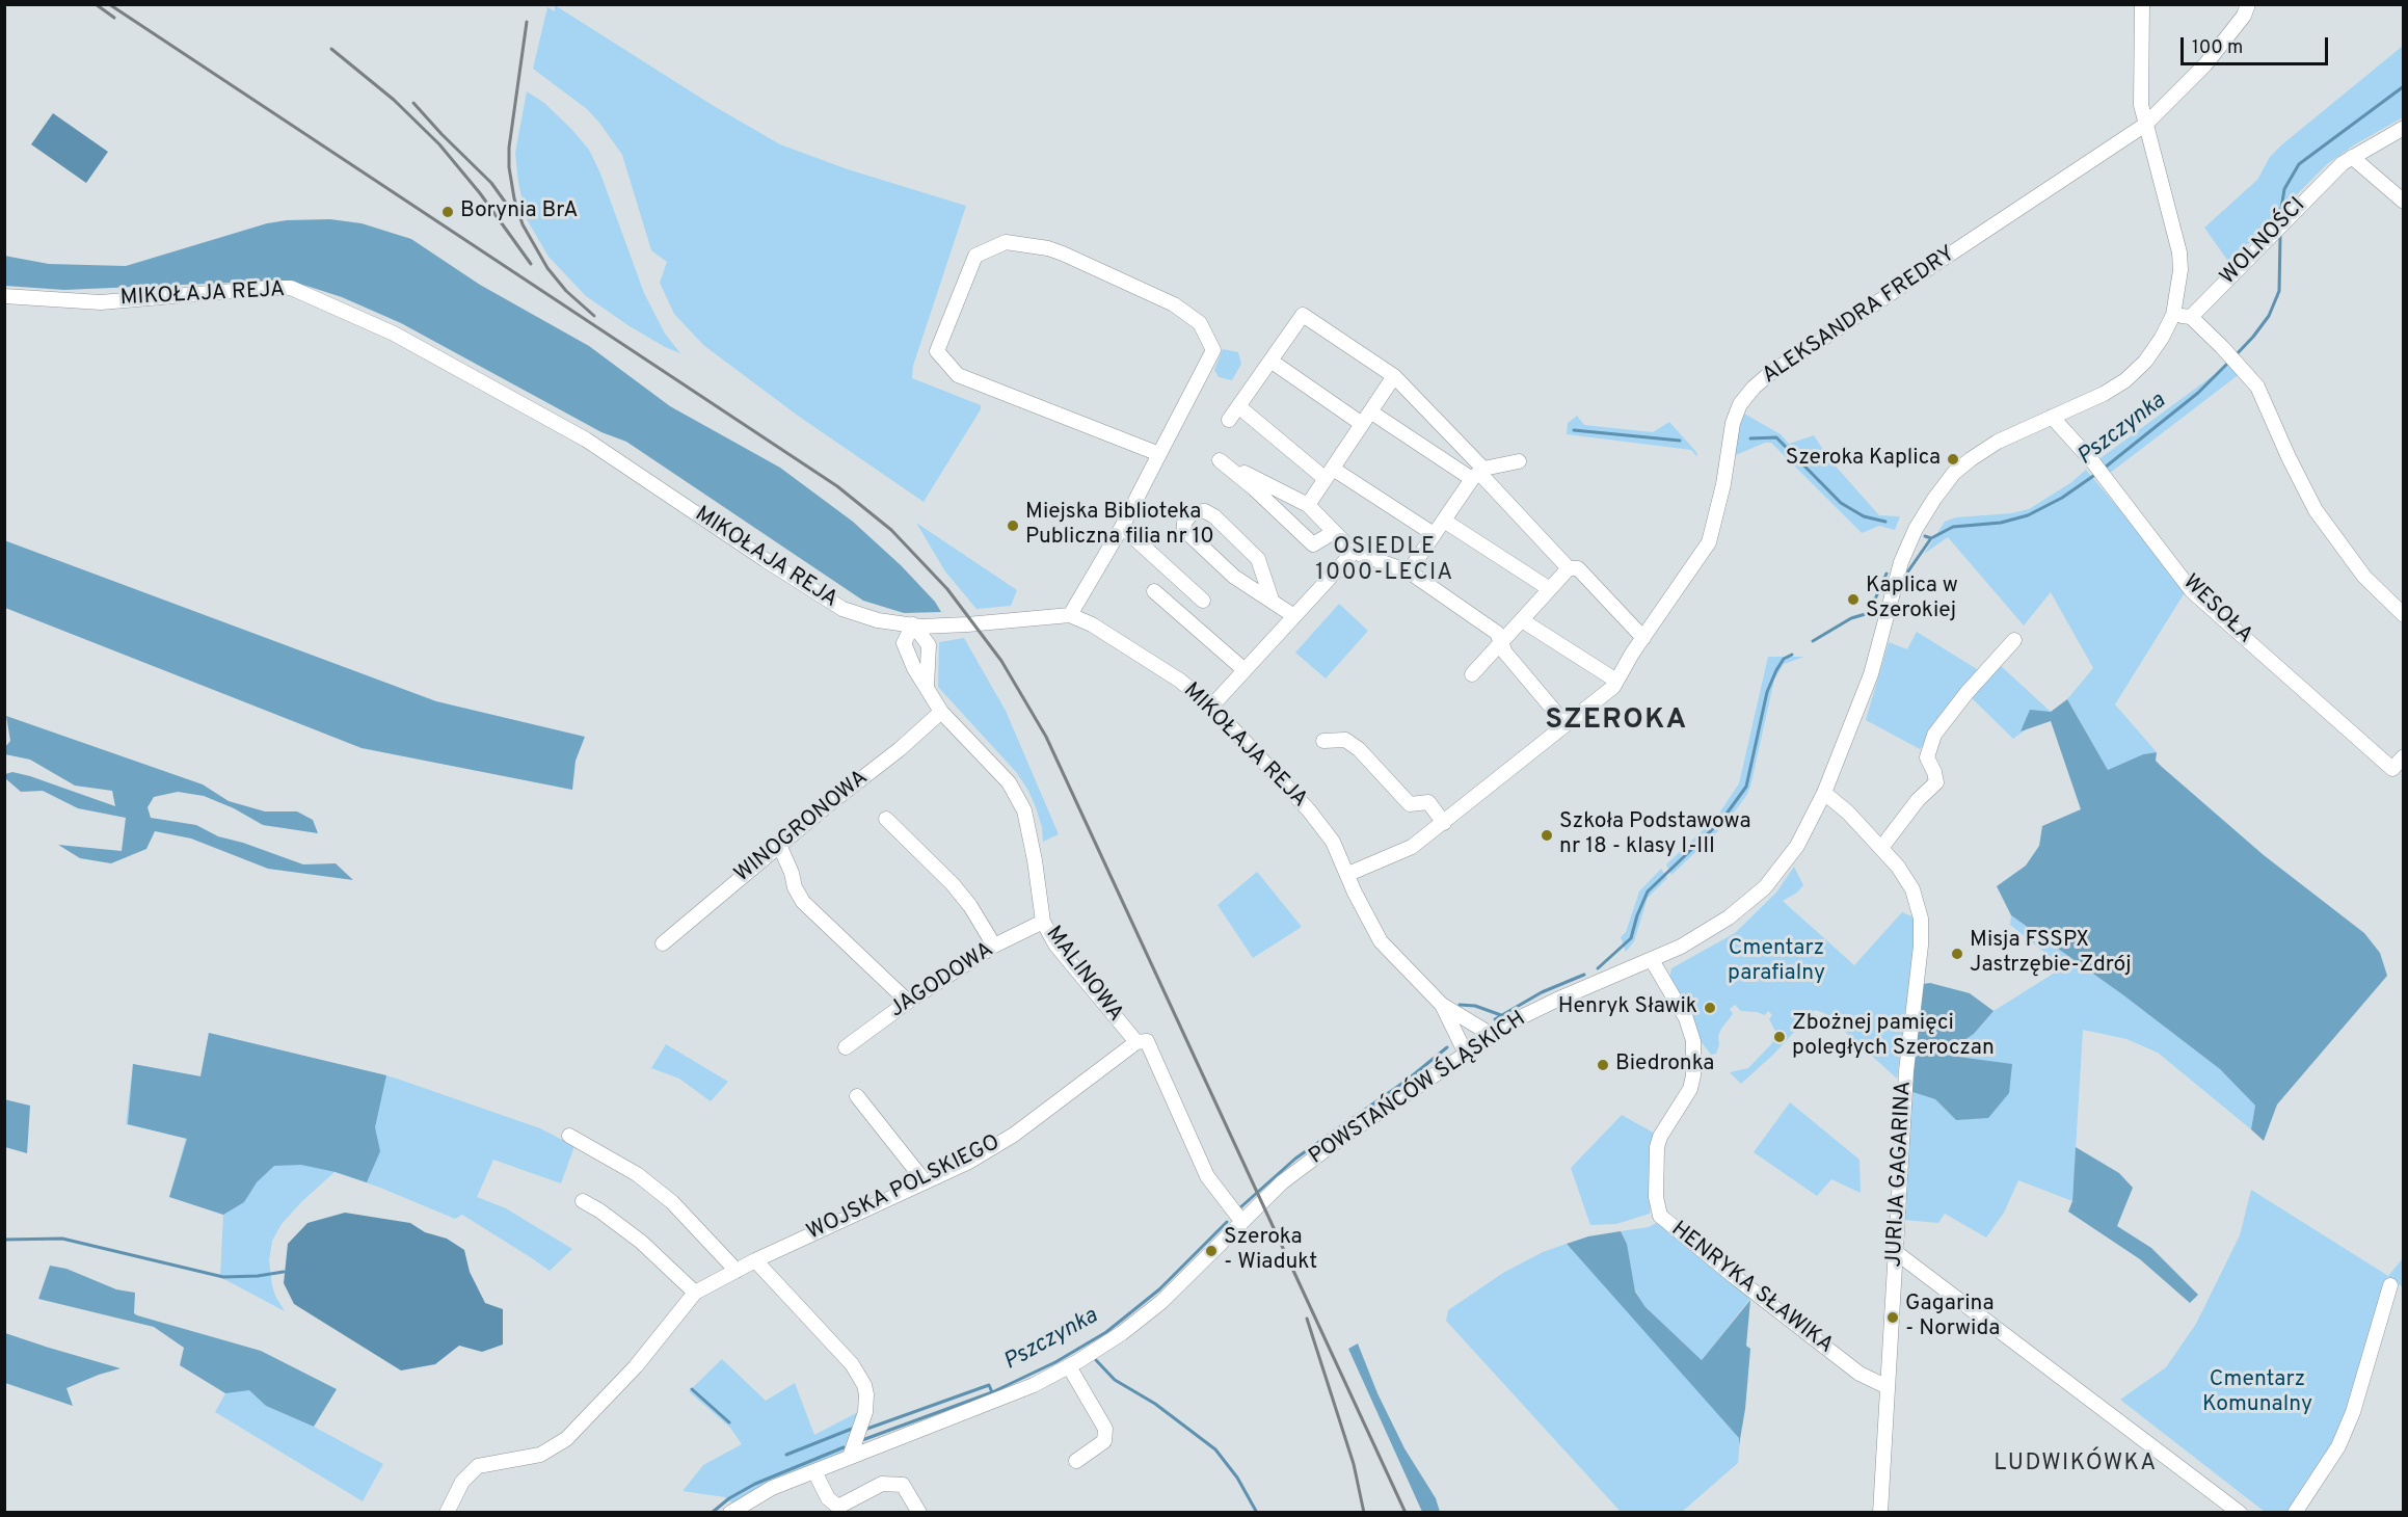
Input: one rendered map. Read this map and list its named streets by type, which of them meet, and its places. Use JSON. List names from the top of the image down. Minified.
{"streets":{"street":["WOLNOŚCI","MIKOŁAJA REJA","ALEKSANDRA FREDRY","WESOŁA","WINOGRONOWA","MALINOWA","JAGODOWA","POWSTAŃCÓW ŚLĄSKICH","JURIJA GAGARINA","WOJSKA POLSKIEGO","HENRYKA SŁAWIKA"]},"crossings":[["MIKOŁAJA REJA","ALEKSANDRA FREDRY"],["MIKOŁAJA REJA","POWSTAŃCÓW ŚLĄSKICH"],["ALEKSANDRA FREDRY","POWSTAŃCÓW ŚLĄSKICH"],["WESOŁA","POWSTAŃCÓW ŚLĄSKICH"],["WINOGRONOWA","MALINOWA"],["MALINOWA","JAGODOWA"],["MALINOWA","POWSTAŃCÓW ŚLĄSKICH"],["MALINOWA","WOJSKA POLSKIEGO"],["POWSTAŃCÓW ŚLĄSKICH","JURIJA GAGARINA"],["POWSTAŃCÓW ŚLĄSKICH","HENRYKA SŁAWIKA"],["JURIJA GAGARINA","HENRYKA SŁAWIKA"]],"districts":["OSIEDLE 1000-LECIA","SZEROKA","LUDWIKÓWKA"],"water":["Pszczynka"],"parks":["Cmentarz parafialny","Cmentarz Komunalny"],"places":["Borynia BrA","Szeroka Kaplica","Miejska Biblioteka Publiczna filia nr 10","Kaplica w Szerokiej","Szkoła Podstawowa nr 18 - klasy I-III","Misja FSSPX Jastrzębie-Zdrój","Henryk Sławik","Zbożnej pamięci poległych Szeroczan","Biedronka","Szeroka - Wiadukt","Gagarina - Norwida"],"scale_bar":"100 m"}
